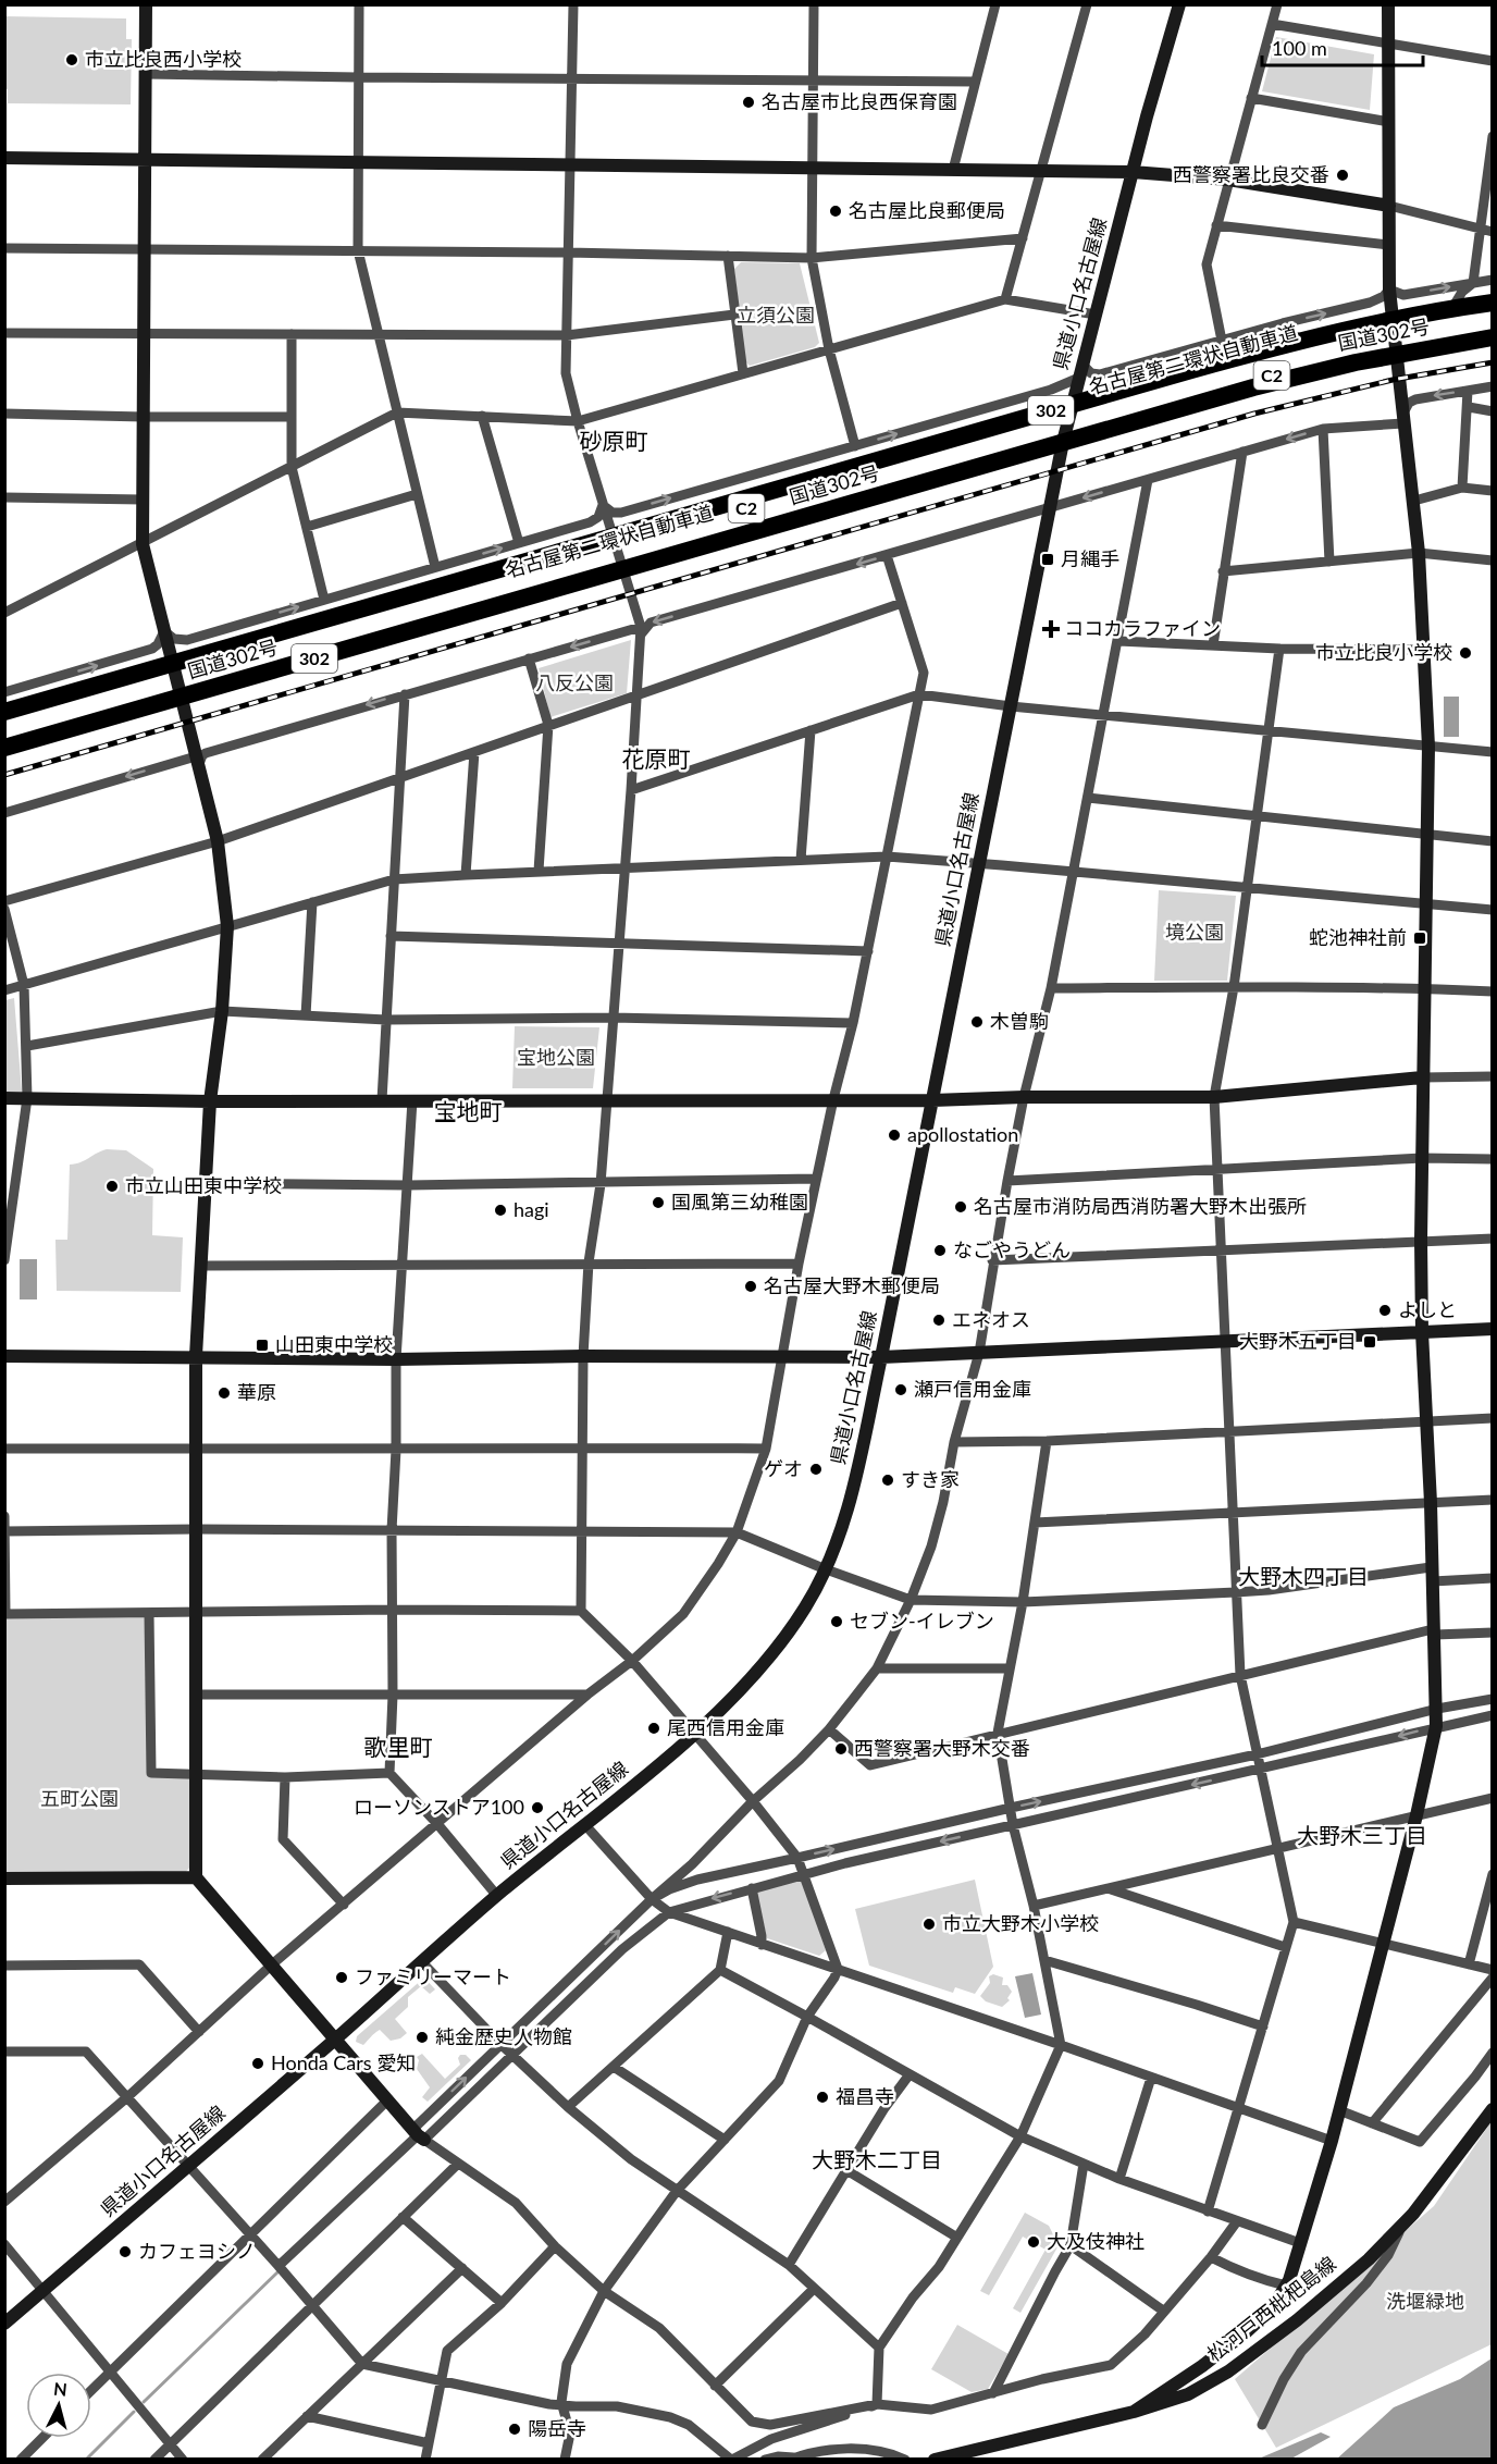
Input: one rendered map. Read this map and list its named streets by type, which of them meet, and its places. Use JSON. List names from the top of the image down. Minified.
{"streets":{"highway":["国道302号","名古屋第二環状自動車道","C2","302"],"street":["県道小口名古屋線","松河戸西枇杷島線"]},"crossings":[["県道小口名古屋線","国道302号"]],"districts":["砂原町","花原町","宝地町","大野木四丁目","歌里町","大野木三丁目","大野木二丁目"],"parks":["立須公園","八反公園","境公園","宝地公園","五町公園","洗堰緑地"],"places":{"other":["市立比良西小学校","名古屋市比良西保育園","西警察署比良交番","名古屋比良郵便局","市立比良小学校","木曽駒","apollostation","市立山田東中学校","国風第三幼稚園","名古屋市消防局西消防署大野木出張所","hagi","なごやうどん","名古屋大野木郵便局","よしと","エネオス","瀬戸信用金庫","華原","ゲオ","すき家","セブン-イレブン","尾西信用金庫","西警察署大野木交番","ローソンストア100","市立大野木小学校","ファミリーマート","純金歴史人物館","Honda Cars 愛知","福昌寺","大及伎神社","カフェヨシノ","陽岳寺"],"transit":["月縄手","蛇池神社前","大野木五丁目","山田東中学校"],"health":["ココカラファイン"]},"scale_bar":"100 m","north":"top"}
